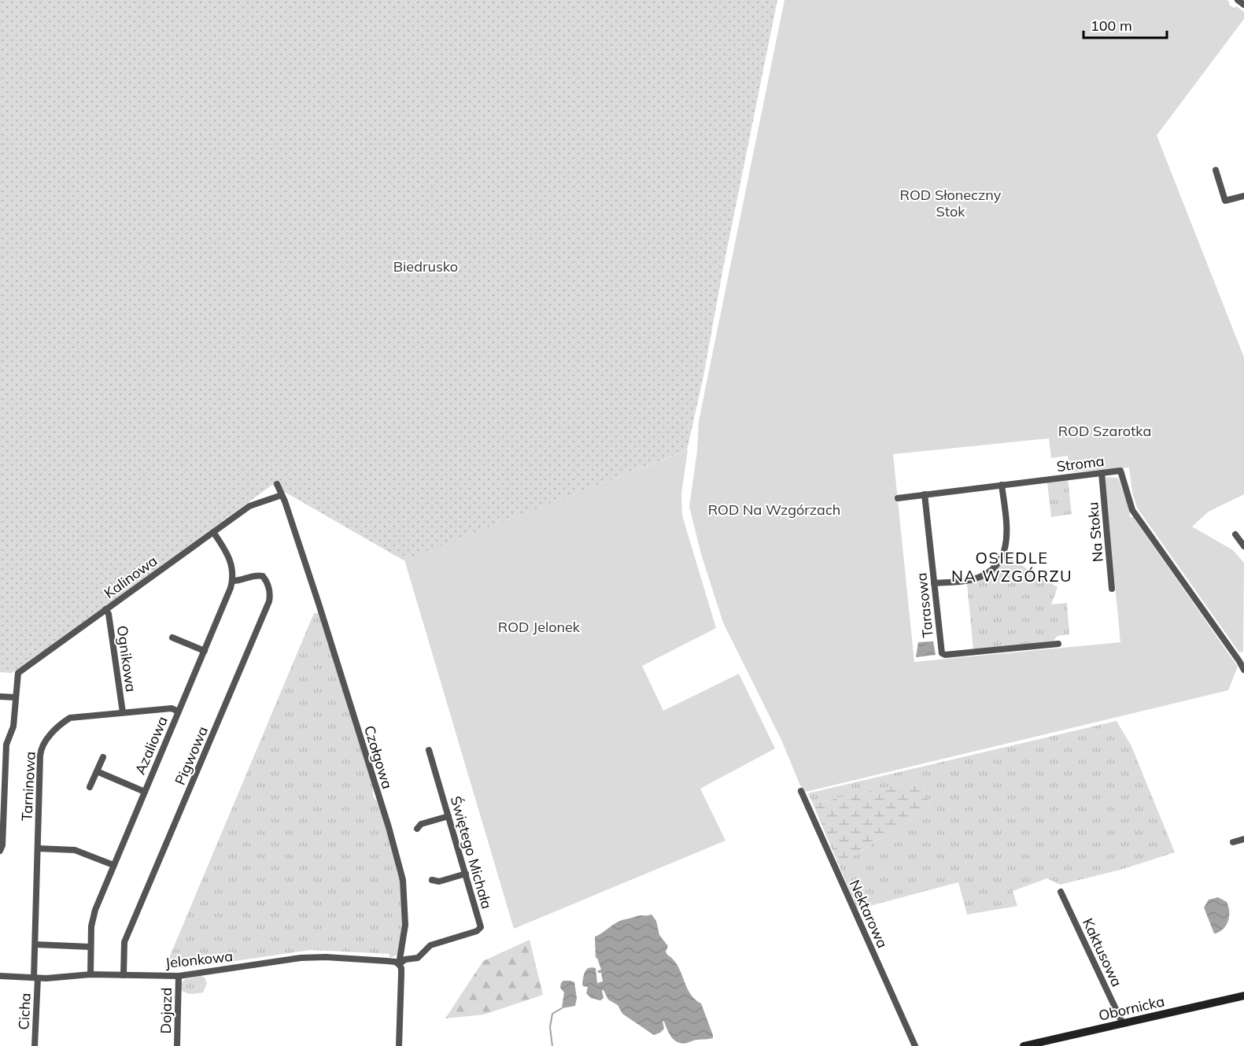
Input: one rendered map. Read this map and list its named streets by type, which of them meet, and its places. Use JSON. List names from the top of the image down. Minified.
{"streets":{"main road":["Obornicka"],"street":["Stroma","Na Stoku","Kalinowa","Tarasowa","Ognikowa","Azaliowa","Pigwowa","Czołgowa","Tarninowa","Świętego Michała","Nektarowa","Kaktusowa","Jelonkowa","Dojazd","Cicha"]},"crossings":[["Stroma","Na Stoku"],["Stroma","Tarasowa"],["Kalinowa","Ognikowa"],["Kalinowa","Czołgowa"],["Ognikowa","Tarninowa"],["Azaliowa","Pigwowa"],["Azaliowa","Tarninowa"],["Azaliowa","Jelonkowa"],["Pigwowa","Jelonkowa"],["Czołgowa","Świętego Michała"],["Czołgowa","Jelonkowa"],["Tarninowa","Jelonkowa"],["Tarninowa","Cicha"],["Świętego Michała","Jelonkowa"],["Kaktusowa","Obornicka"],["Jelonkowa","Dojazd"],["Jelonkowa","Cicha"]],"districts":["OSIEDLE NA WZGÓRZU"],"parks":["ROD Słoneczny Stok","Biedrusko","ROD Szarotka","ROD Na Wzgórzach","ROD Jelonek"],"scale_bar":"100 m"}
